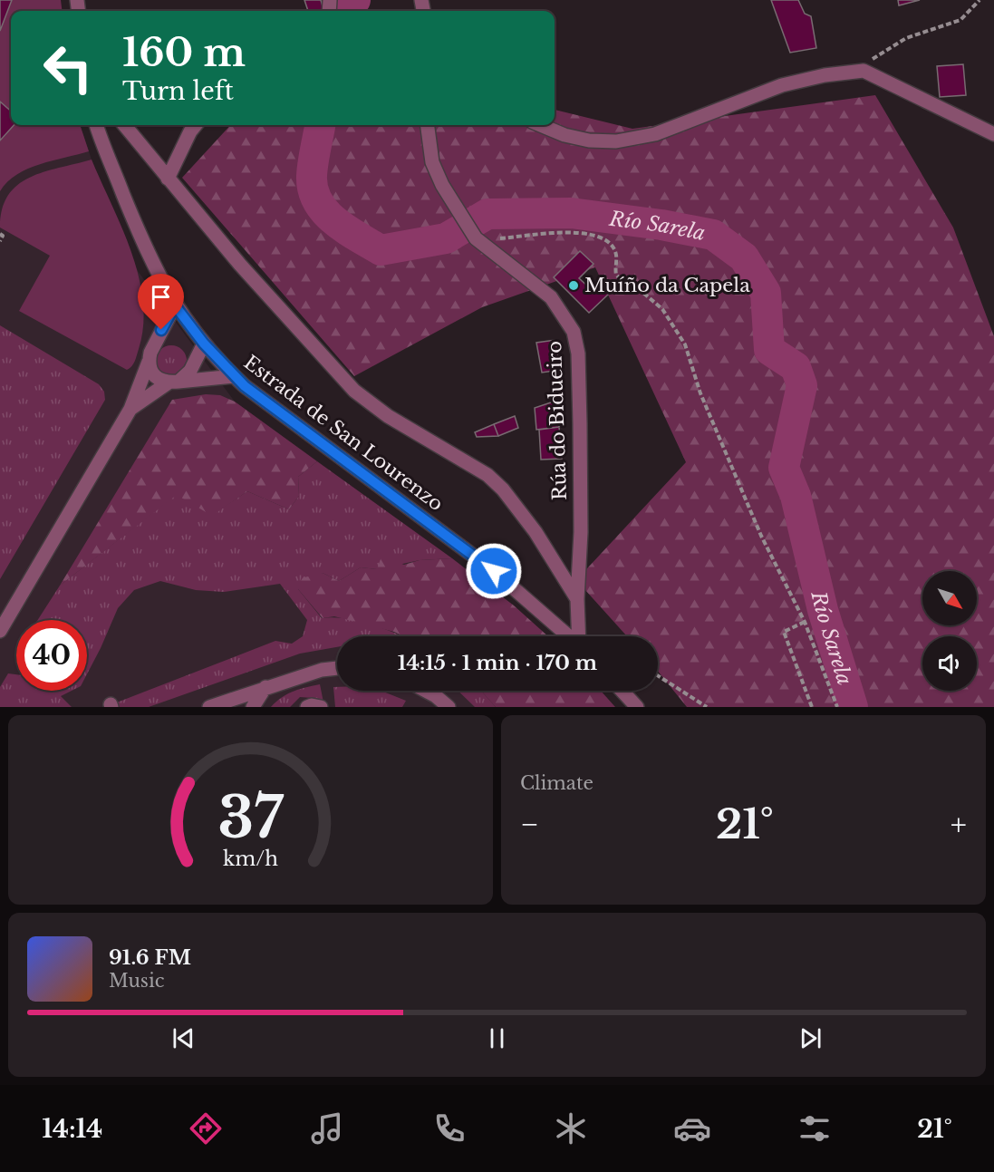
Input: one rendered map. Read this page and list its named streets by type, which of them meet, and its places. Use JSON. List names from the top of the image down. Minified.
{"streets":{"street":["Rúa do Bidueiro","Estrada de San Lourenzo"]},"water":["Río Sarela"],"places":["Muíño da Capela"],"north":"bottom right","page":{"turn":["160 m","Turn left"],"limit":"40","trip":"14:15 · 1 min · 170 m","tile":"Climate","heat":["−","21°","+"],"song":["91.6 FM","Music"],"tabs":["14:14","21°"],"gauge":["37","km/h"]}}
